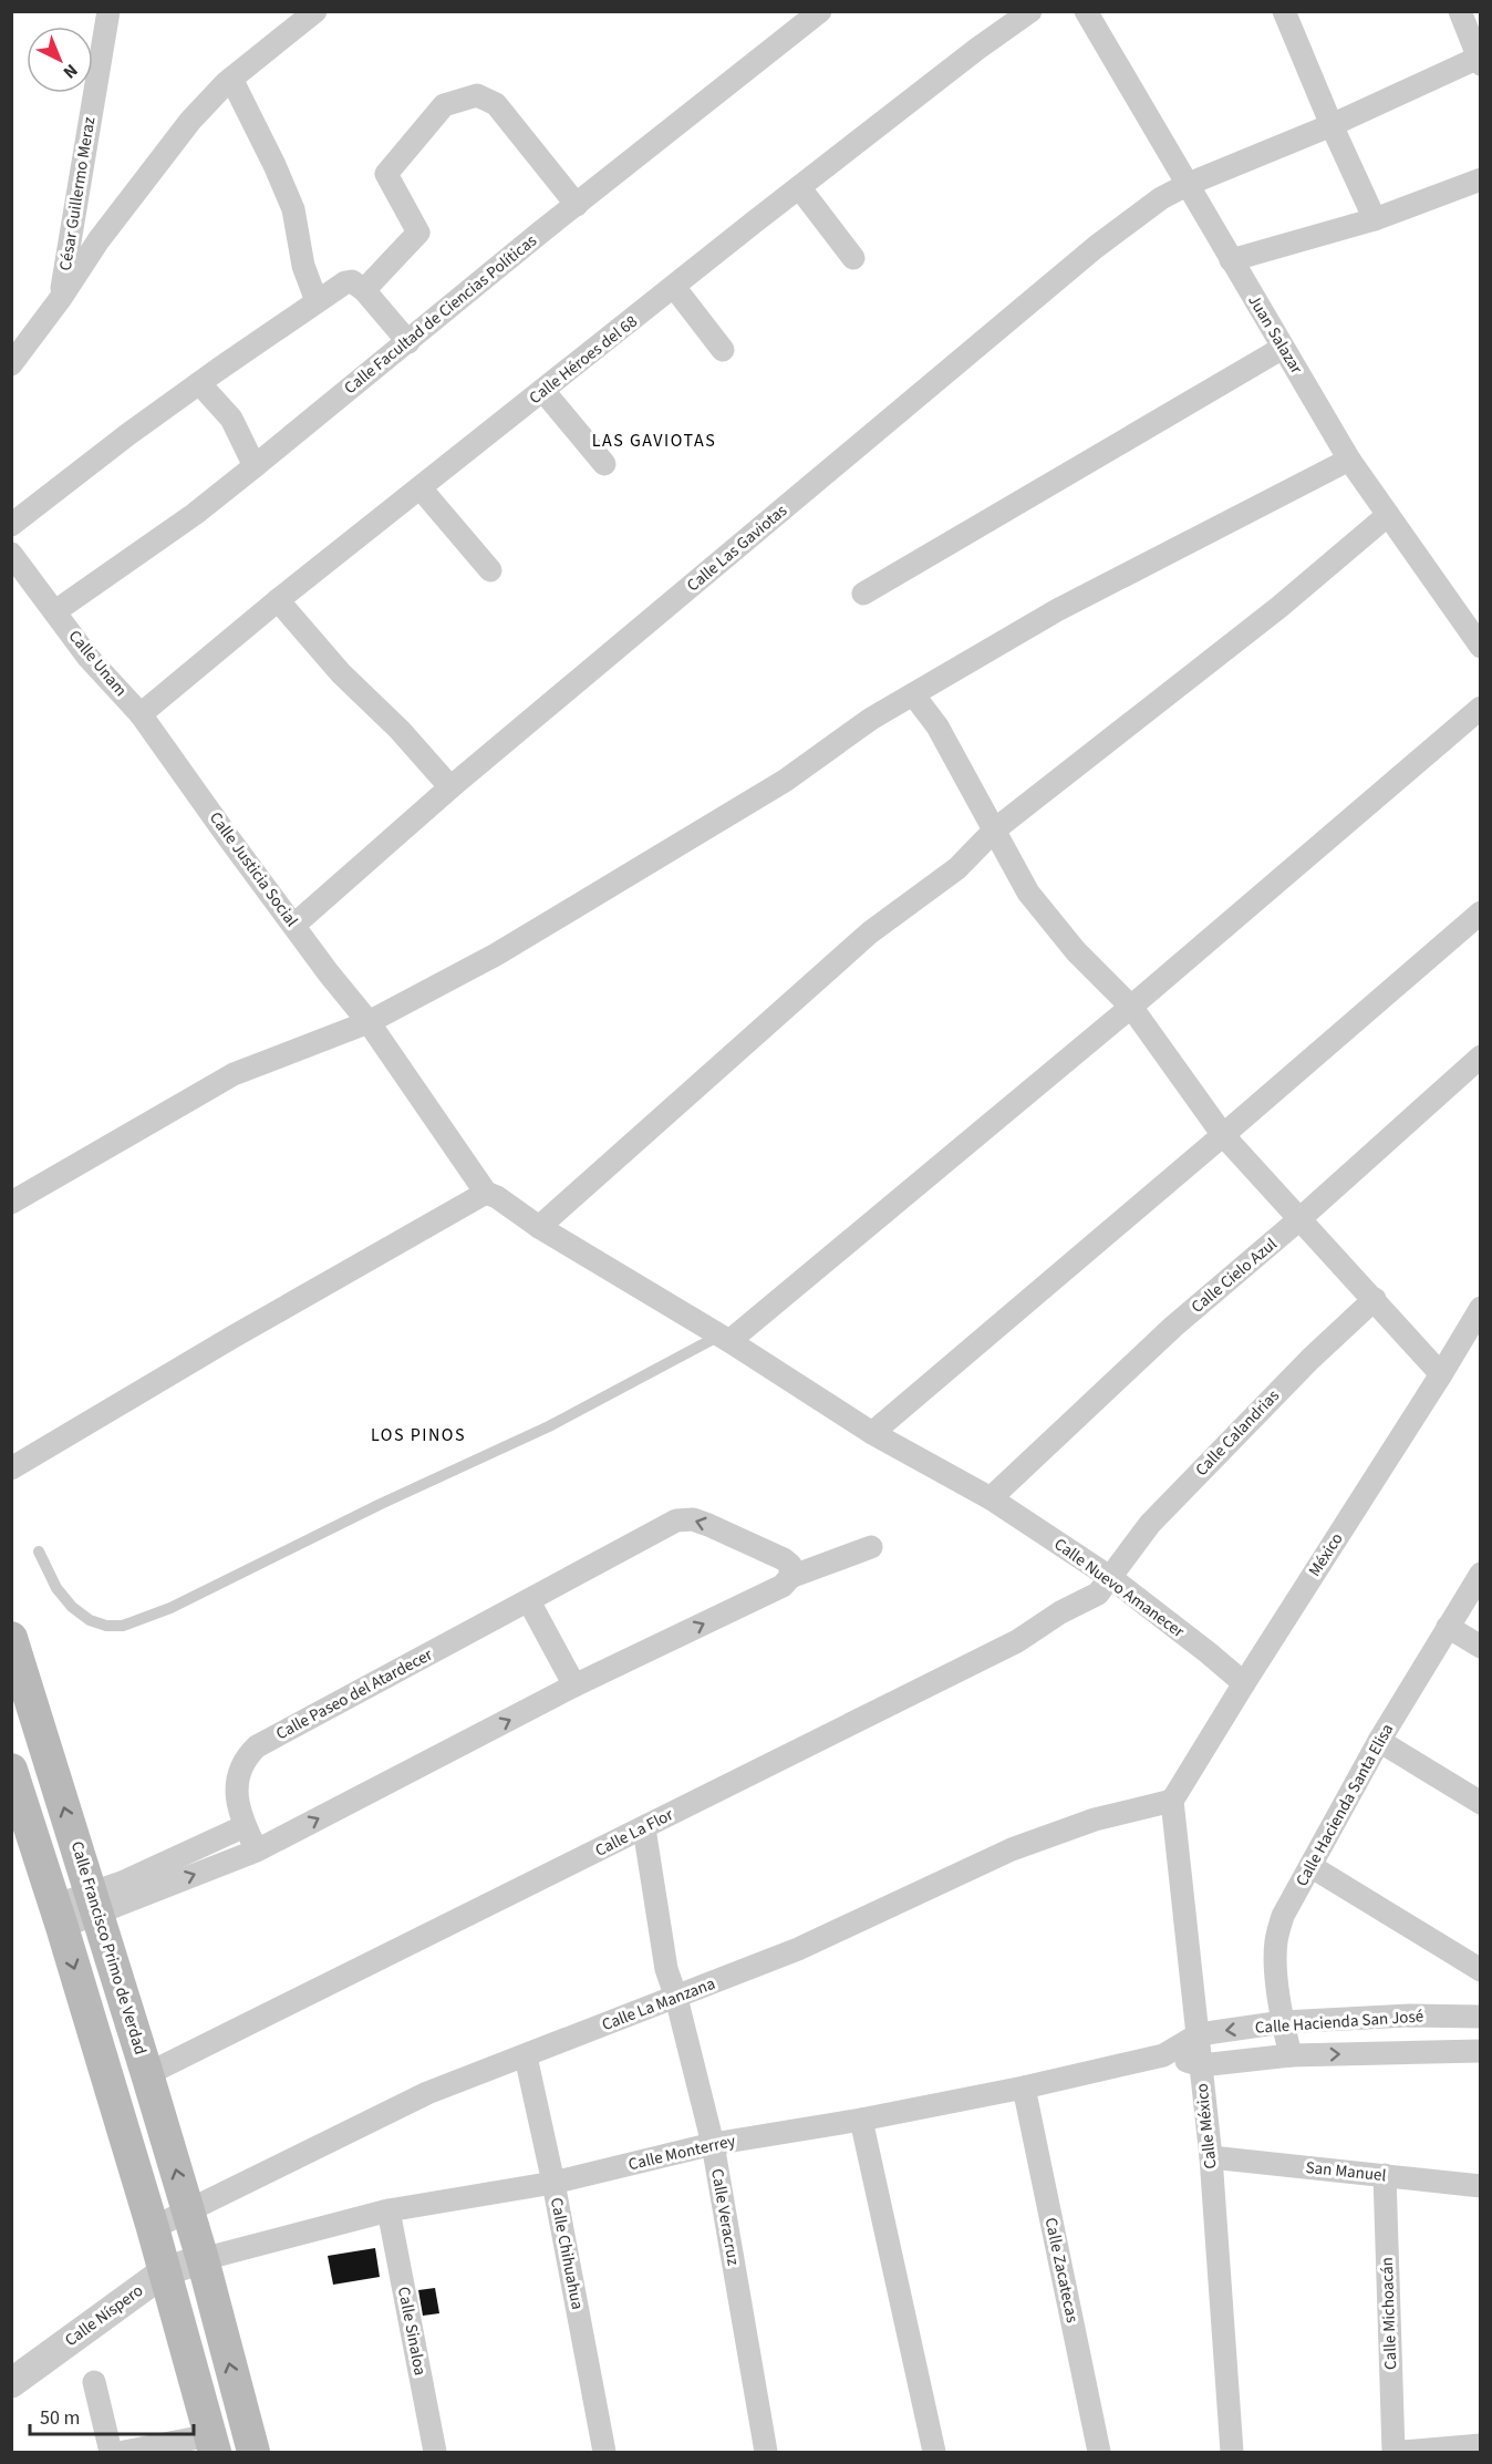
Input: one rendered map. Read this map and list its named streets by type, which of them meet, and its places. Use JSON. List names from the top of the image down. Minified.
{"streets":{"main road":["Calle Francisco Primo de Verdad"],"street":["César Guillermo Meraz","Calle Facultad de Ciencias Políticas","Juan Salazar","Calle Héroes del 68","Calle Las Gaviotas","Calle Unam","Calle Justicia Social","Calle Cielo Azul","Calle Calandrias","México","Calle Nuevo Amanecer","Calle Paseo del Atardecer","Calle Hacienda Santa Elisa","Calle La Flor","Calle La Manzana","Calle Hacienda San José","Calle México","Calle Monterrey","San Manuel","Calle Veracruz","Calle Chihuahua","Calle Zacatecas","Calle Michoacán","Calle Níspero","Calle Sinaloa"]},"crossings":[["Calle Facultad de Ciencias Políticas","Calle Unam"],["Juan Salazar","Calle Las Gaviotas"],["Calle Héroes del 68","Calle Unam"],["Calle Héroes del 68","Calle Justicia Social"],["Calle Las Gaviotas","Calle Justicia Social"],["Calle Unam","Calle Justicia Social"],["Calle Justicia Social","Calle Nuevo Amanecer"],["Calle Cielo Azul","Calle Nuevo Amanecer"],["Calle Calandrias","Calle Nuevo Amanecer"],["Calle Calandrias","Calle La Flor"],["México","Calle Nuevo Amanecer"],["México","Calle La Manzana"],["México","Calle México"],["Calle Nuevo Amanecer","Calle La Flor"],["Calle Hacienda Santa Elisa","Calle Hacienda San José"],["Calle La Flor","Calle Francisco Primo de Verdad"],["Calle La Flor","Calle Veracruz"],["Calle Francisco Primo de Verdad","Calle La Manzana"],["Calle Francisco Primo de Verdad","Calle Monterrey"],["Calle Francisco Primo de Verdad","Calle Níspero"],["Calle La Manzana","Calle México"],["Calle La Manzana","Calle Veracruz"],["Calle La Manzana","Calle Chihuahua"],["Calle Hacienda San José","Calle México"],["Calle Hacienda San José","Calle Monterrey"],["Calle México","Calle Monterrey"],["Calle México","San Manuel"],["Calle Monterrey","Calle Veracruz"],["Calle Monterrey","Calle Chihuahua"],["Calle Monterrey","Calle Zacatecas"],["Calle Monterrey","Calle Níspero"],["Calle Monterrey","Calle Sinaloa"],["San Manuel","Calle Michoacán"]],"districts":["LAS GAVIOTAS","LOS PINOS"],"scale_bar":"50 m","north":"bottom right"}
